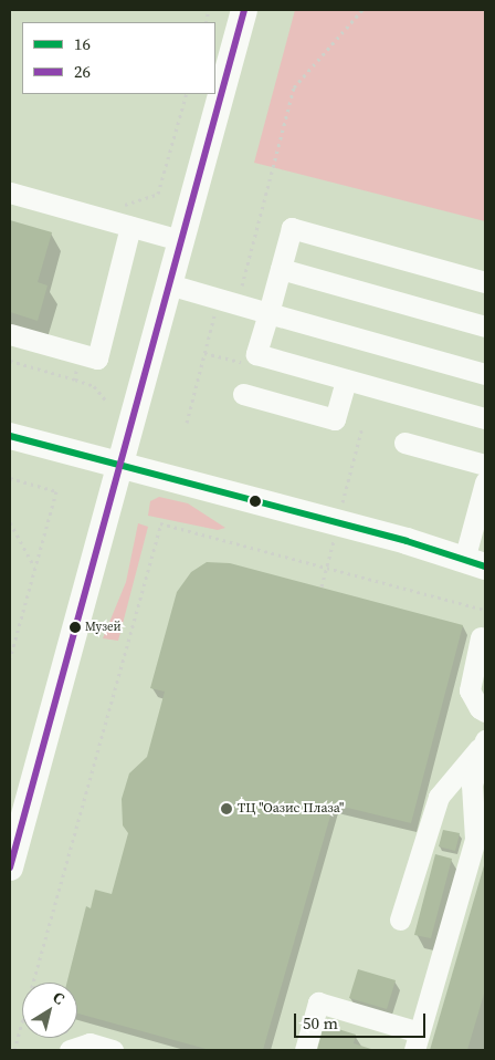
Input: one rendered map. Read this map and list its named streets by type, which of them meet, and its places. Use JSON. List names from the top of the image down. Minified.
{"places":["Музей","ТЦ \"Оазис Плаза\""],"lines":["transit line 26","transit line 16"],"legend":["16","26"],"scale_bar":"50 m","north":"top right"}
